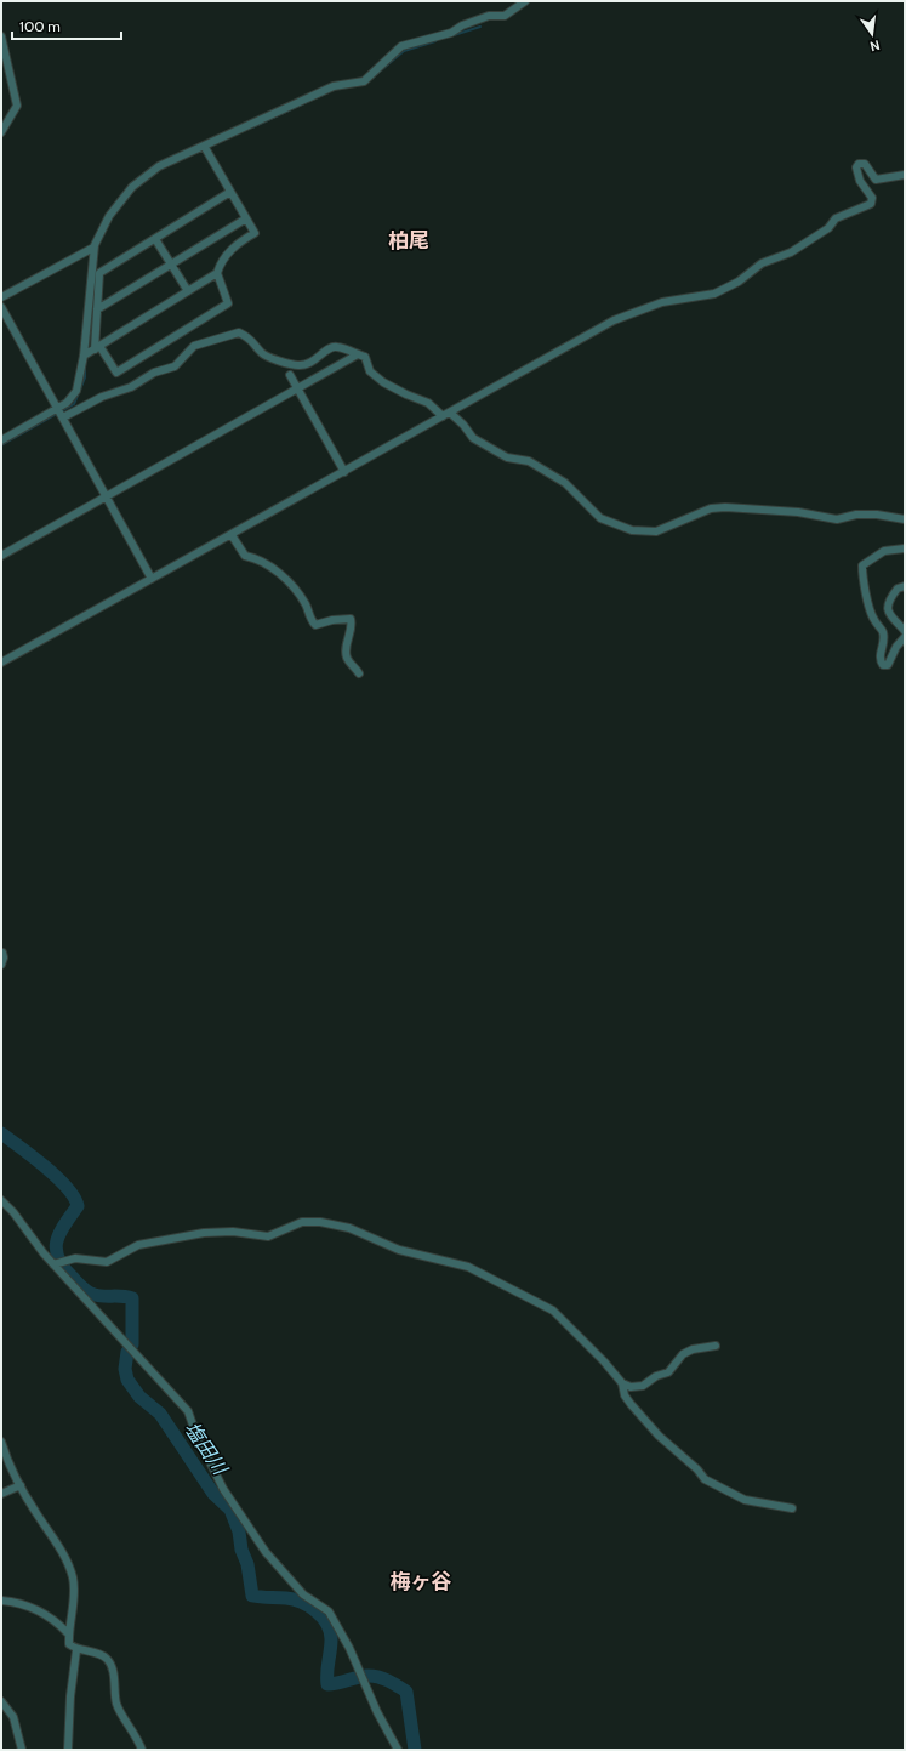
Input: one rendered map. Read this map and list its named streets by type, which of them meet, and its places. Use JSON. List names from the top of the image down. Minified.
{"districts":["柏尾","梅ヶ谷"],"water":["塩田川"],"scale_bar":"100 m","north":"bottom"}
